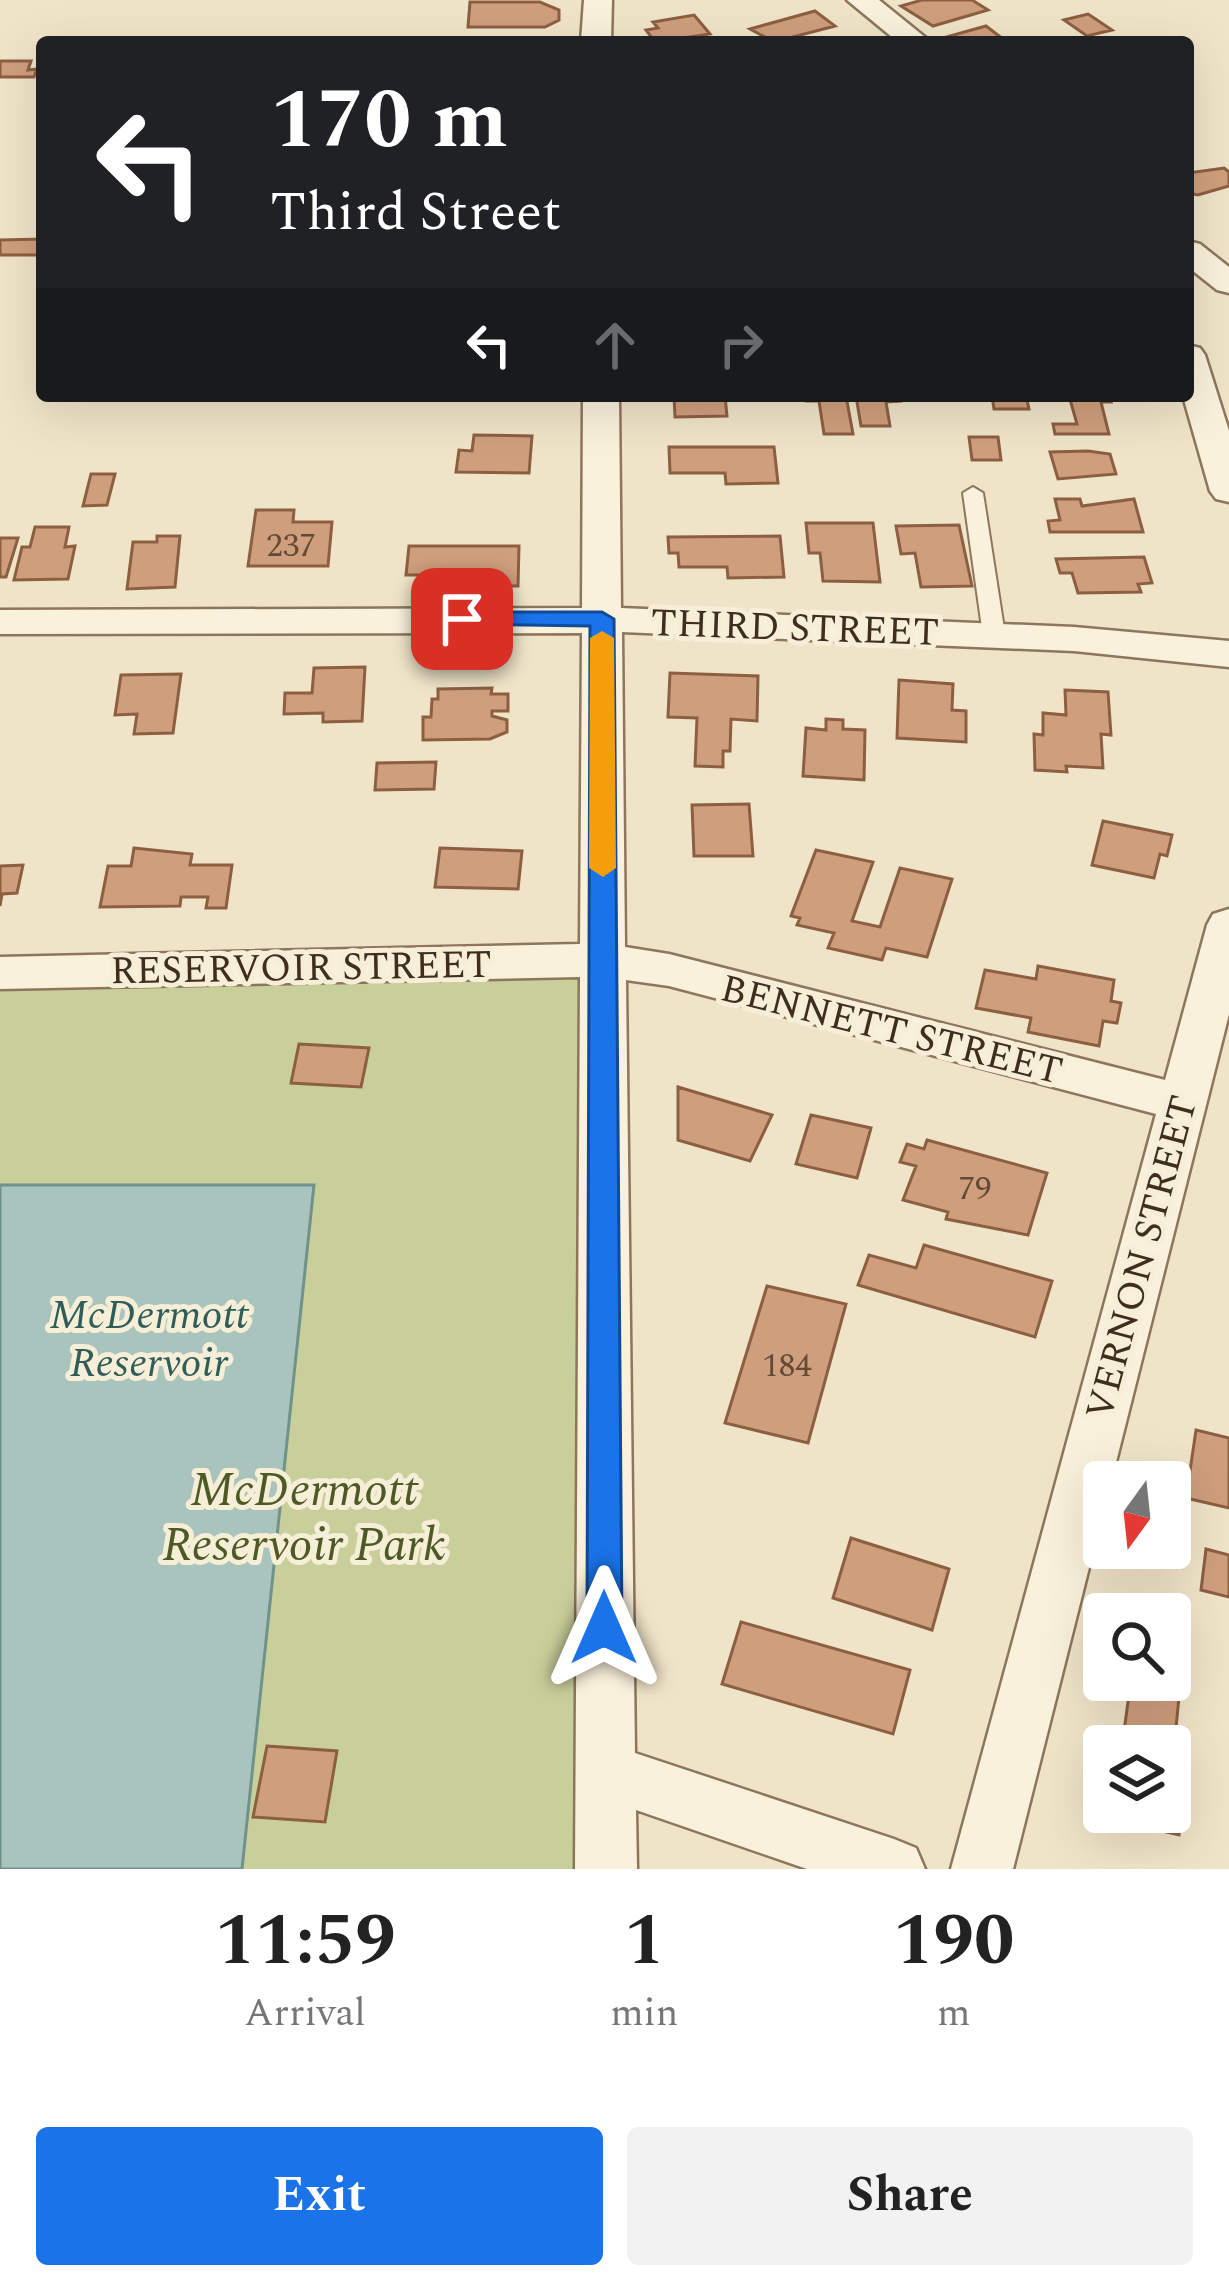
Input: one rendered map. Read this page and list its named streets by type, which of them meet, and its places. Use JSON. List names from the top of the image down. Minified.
{"streets":{"street":["THIRD STREET","RESERVOIR STREET","BENNETT STREET","VERNON STREET"]},"crossings":[["RESERVOIR STREET","BENNETT STREET"],["BENNETT STREET","VERNON STREET"]],"water":["McDermott Reservoir"],"parks":["McDermott Reservoir Park"],"house_numbers":["237","79","184"],"north":"bottom","page":{"turn":["170 m","Third Street"],"eta":["11:59","Arrival","1","min","190","m"],"buttons":["Exit","Share"]}}
